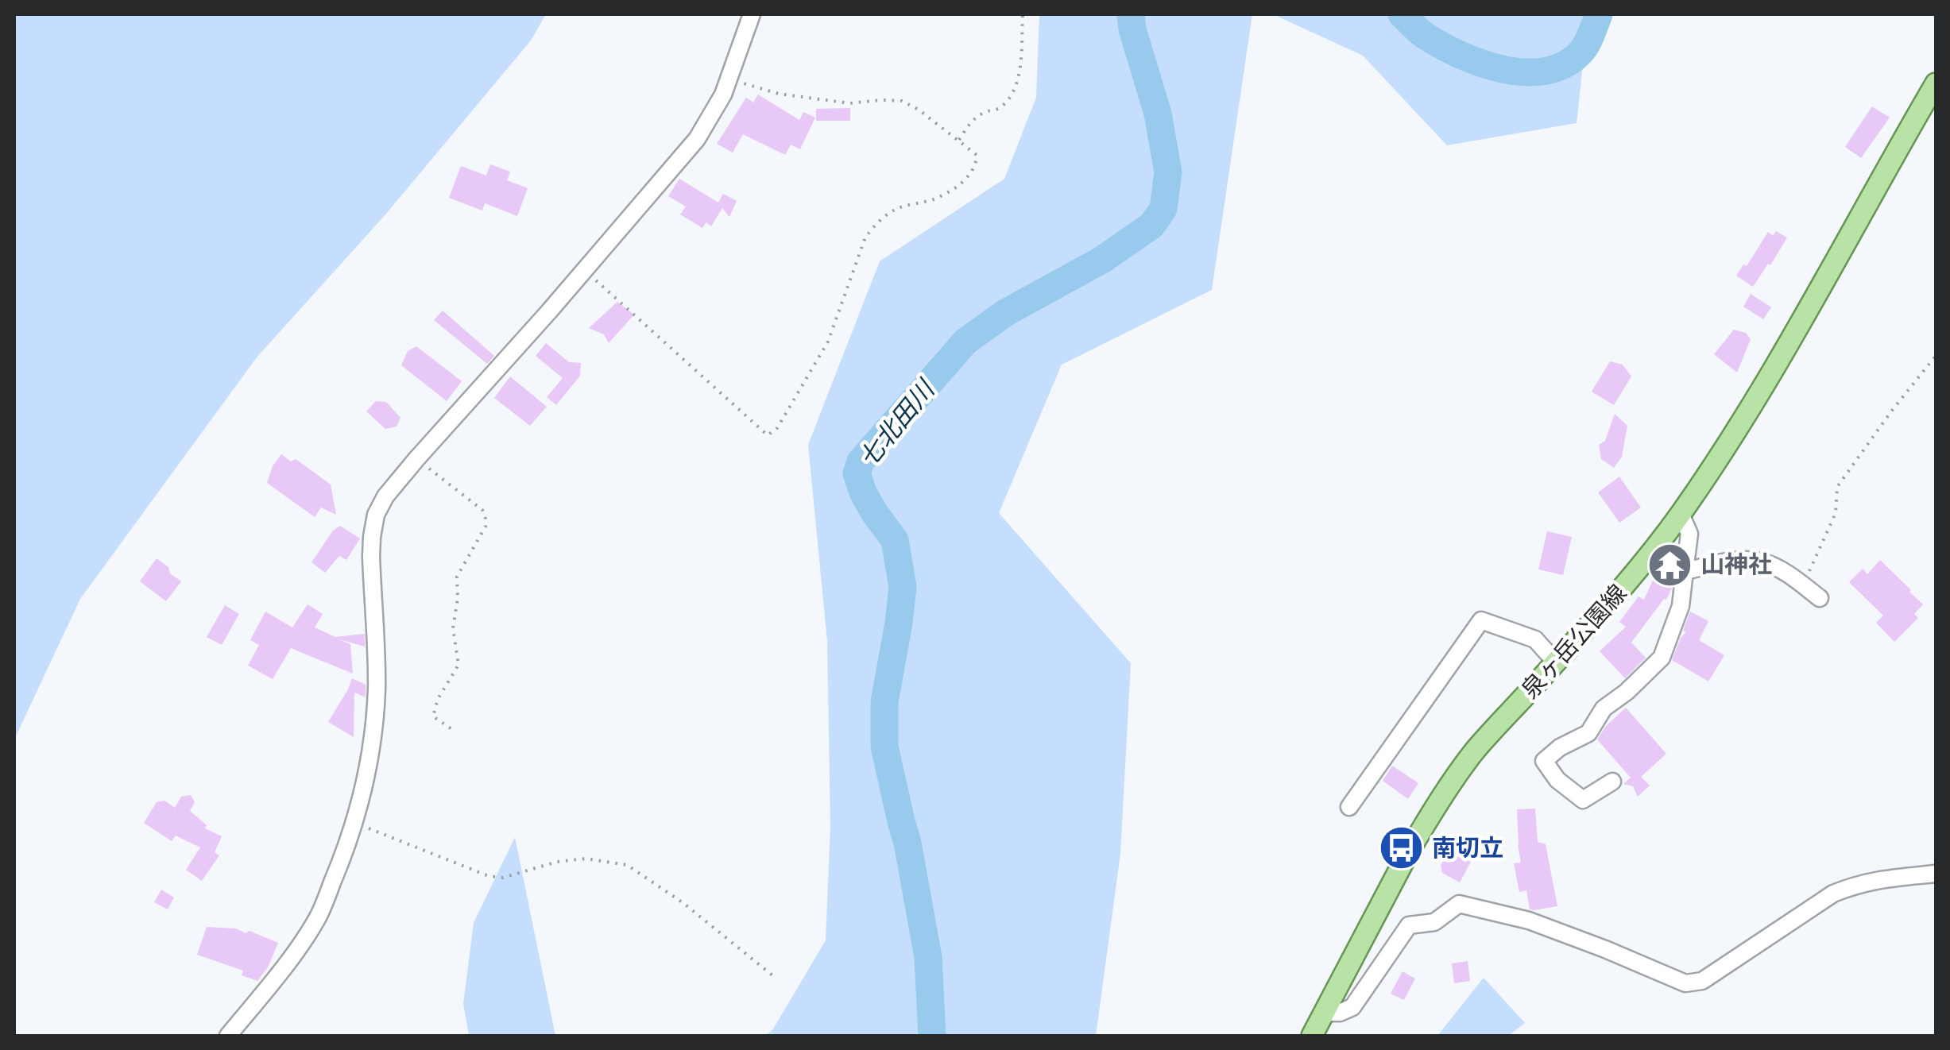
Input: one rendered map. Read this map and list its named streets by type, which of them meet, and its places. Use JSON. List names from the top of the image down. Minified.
{"streets":{"main road":["泉ヶ岳公園線"]},"water":["七北田川"],"places":{"temple":["山神社"],"bus stop":["南切立"]}}
